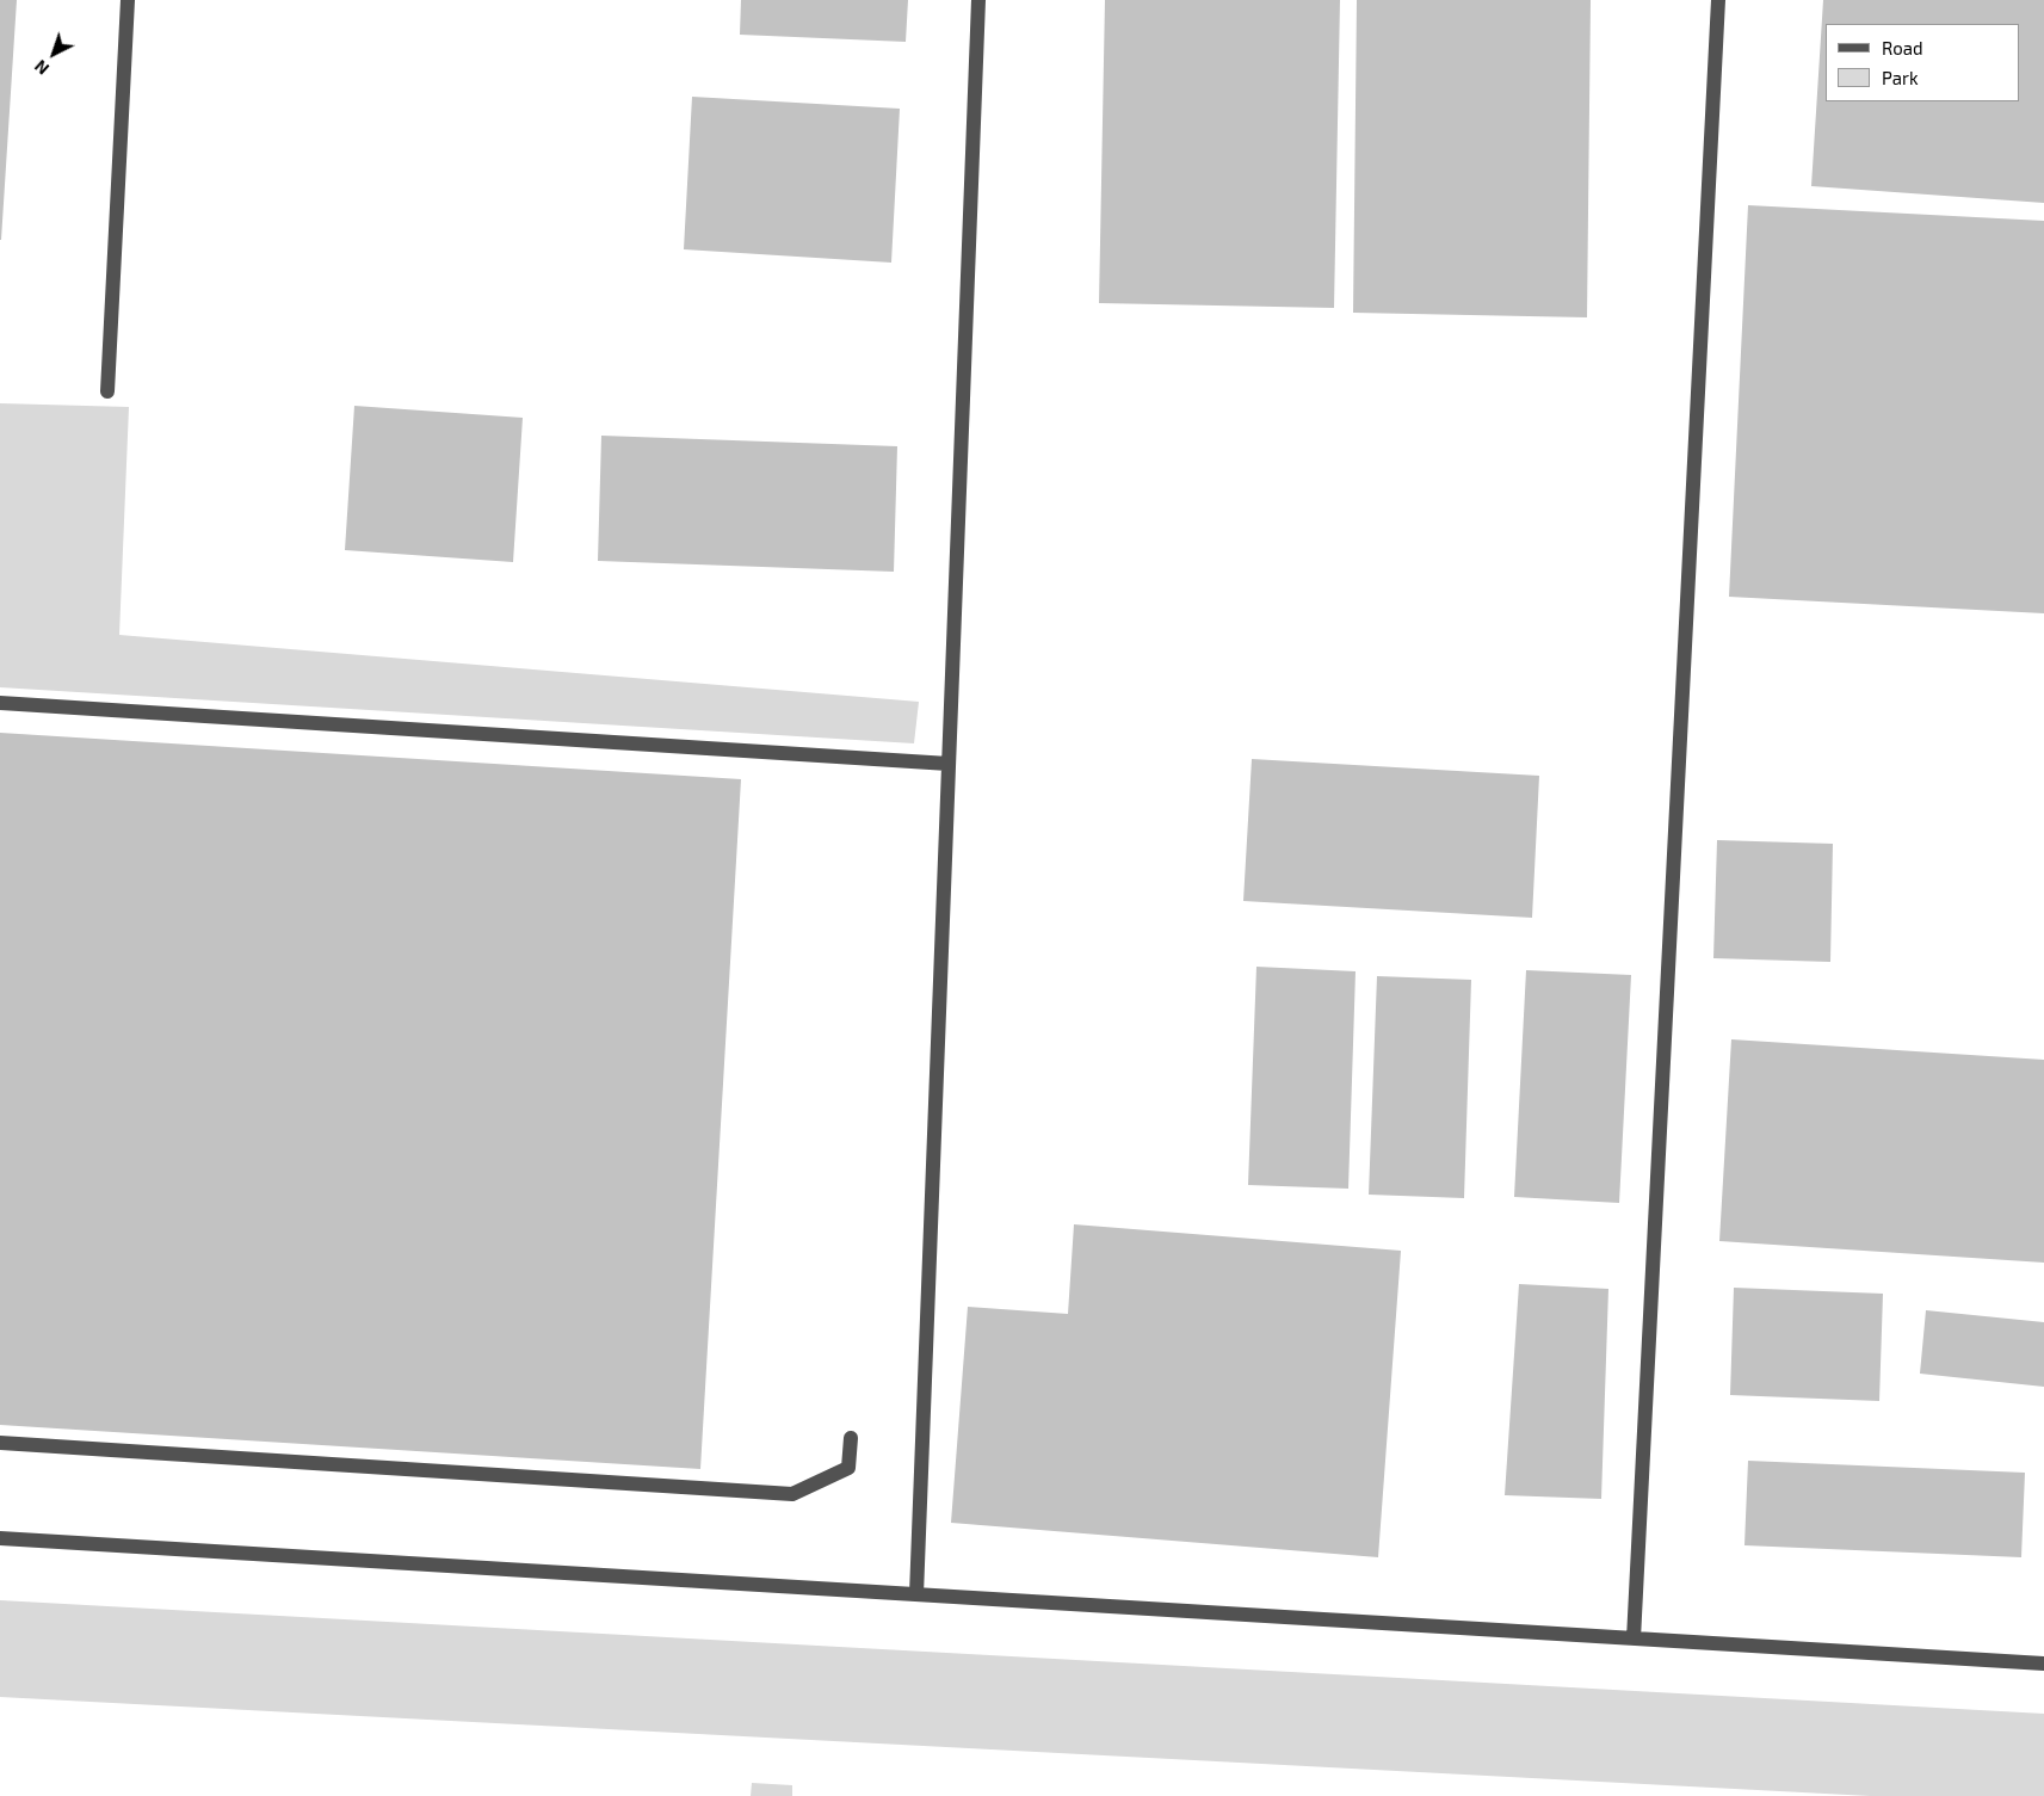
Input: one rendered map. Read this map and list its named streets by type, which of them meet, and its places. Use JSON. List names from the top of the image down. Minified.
{"legend":["Road","Park"],"north":"bottom left"}
